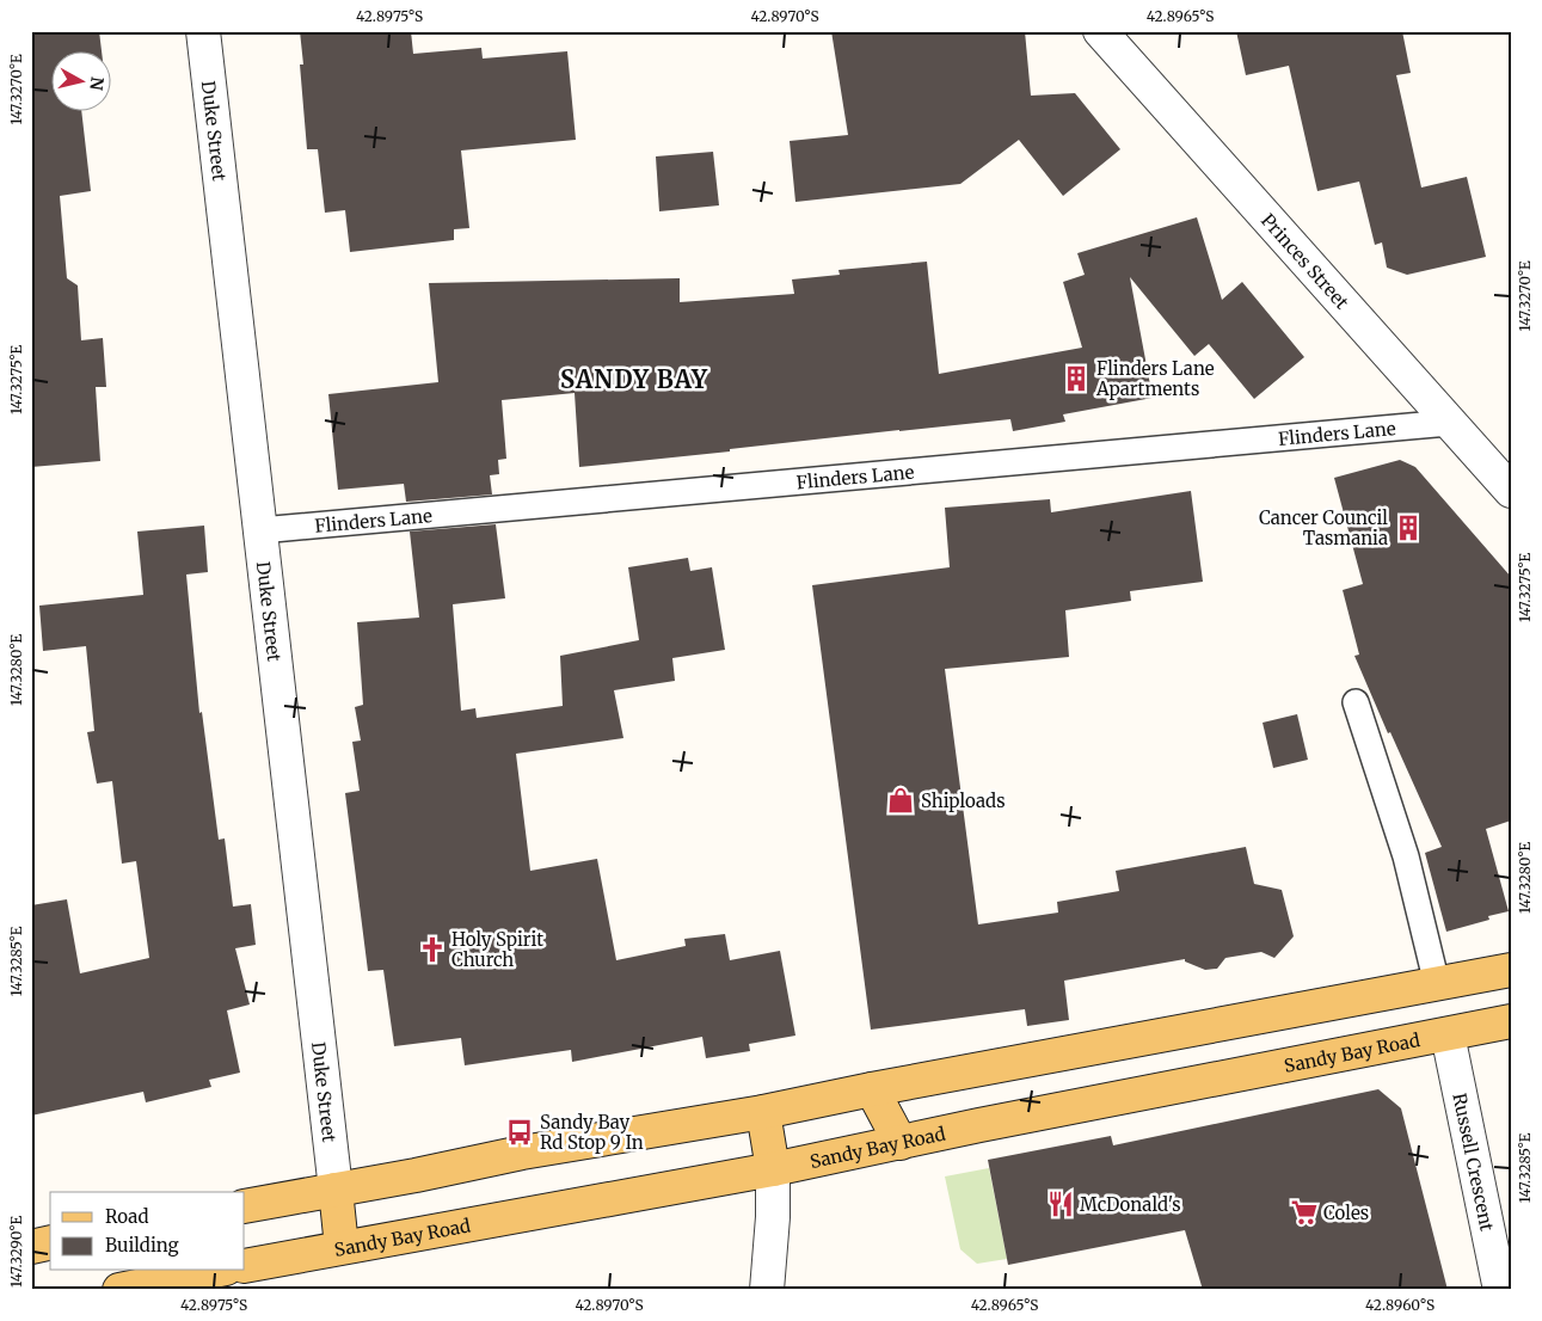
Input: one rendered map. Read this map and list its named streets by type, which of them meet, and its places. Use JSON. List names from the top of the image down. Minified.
{"streets":{"main road":["Sandy Bay Road"],"street":["Duke Street","Princes Street","Russell Crescent"],"lane":["Flinders Lane"]},"crossings":[["Duke Street","Flinders Lane"],["Princes Street","Flinders Lane"],["Sandy Bay Road","Russell Crescent"]],"districts":["SANDY BAY"],"places":{"building":["Flinders Lane Apartments","Cancer Council Tasmania"],"shop":["Shiploads"],"church":["Holy Spirit Church"],"bus stop":["Sandy Bay Rd Stop 9 In"],"restaurant":["McDonald's"],"supermarket":["Coles"]},"legend":["Road","Building"],"north":"right","coordinates":["42.8975°S","42.8970°S","42.8965°S","147.3270°E","147.3275°E","147.3280°E","147.3285°E","147.3290°E","42.8960°S"]}
